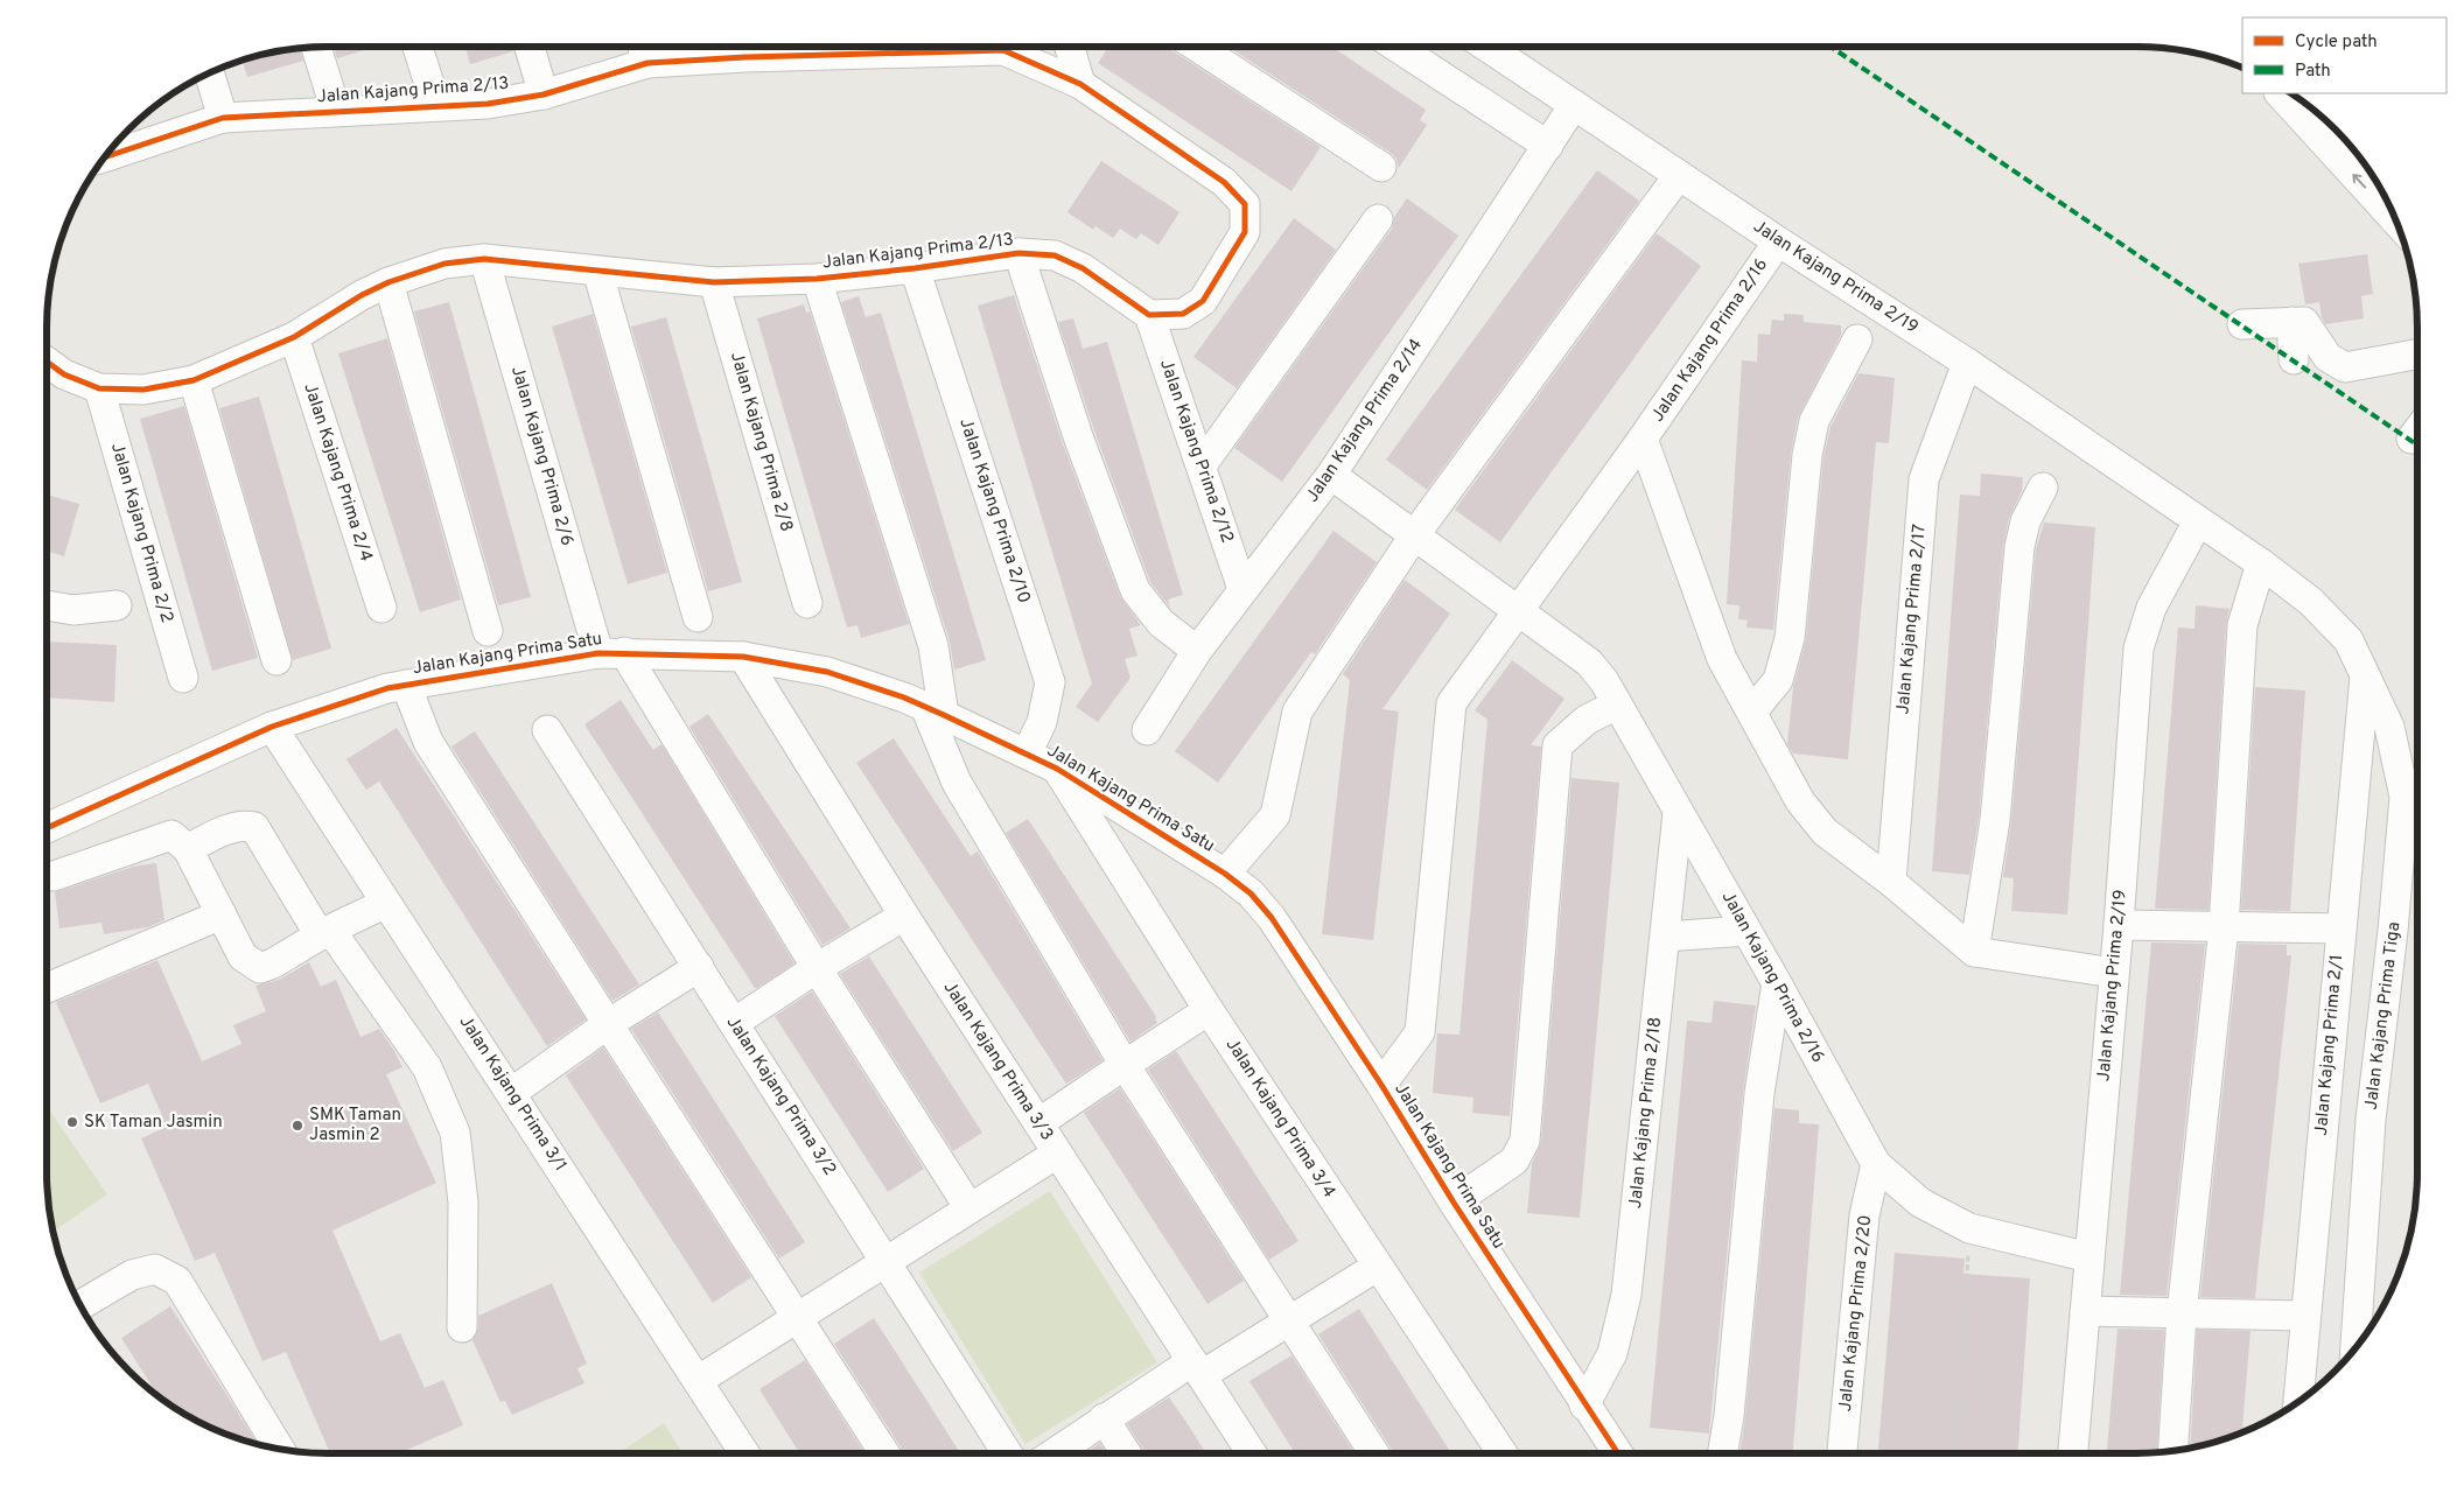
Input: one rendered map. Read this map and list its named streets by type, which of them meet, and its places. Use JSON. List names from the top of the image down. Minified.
{"streets":{"street":["Jalan Kajang Prima 2/13","Jalan Kajang Prima 2/19","Jalan Kajang Prima 2/16","Jalan Kajang Prima 2/14","Jalan Kajang Prima 2/8","Jalan Kajang Prima 2/12","Jalan Kajang Prima 2/6","Jalan Kajang Prima 2/4","Jalan Kajang Prima 2/10","Jalan Kajang Prima 2/2","Jalan Kajang Prima 2/17","Jalan Kajang Prima Satu","Jalan Kajang Prima Tiga","Jalan Kajang Prima 2/1","Jalan Kajang Prima 3/3","Jalan Kajang Prima 3/1","Jalan Kajang Prima 3/2","Jalan Kajang Prima 2/18","Jalan Kajang Prima 3/4","Jalan Kajang Prima 2/20"]},"crossings":[["Jalan Kajang Prima 2/13","Jalan Kajang Prima 2/8"],["Jalan Kajang Prima 2/13","Jalan Kajang Prima 2/12"],["Jalan Kajang Prima 2/13","Jalan Kajang Prima 2/6"],["Jalan Kajang Prima 2/13","Jalan Kajang Prima 2/4"],["Jalan Kajang Prima 2/13","Jalan Kajang Prima 2/10"],["Jalan Kajang Prima 2/13","Jalan Kajang Prima 2/2"],["Jalan Kajang Prima 2/19","Jalan Kajang Prima 2/16"],["Jalan Kajang Prima 2/19","Jalan Kajang Prima 2/14"],["Jalan Kajang Prima 2/19","Jalan Kajang Prima 2/17"],["Jalan Kajang Prima 2/19","Jalan Kajang Prima Tiga"],["Jalan Kajang Prima 2/19","Jalan Kajang Prima 2/1"],["Jalan Kajang Prima 2/16","Jalan Kajang Prima 2/14"],["Jalan Kajang Prima 2/16","Jalan Kajang Prima 2/17"],["Jalan Kajang Prima 2/16","Jalan Kajang Prima Satu"],["Jalan Kajang Prima 2/16","Jalan Kajang Prima 2/18"],["Jalan Kajang Prima 2/16","Jalan Kajang Prima 2/20"],["Jalan Kajang Prima 2/14","Jalan Kajang Prima 2/12"],["Jalan Kajang Prima 2/6","Jalan Kajang Prima Satu"],["Jalan Kajang Prima 2/10","Jalan Kajang Prima Satu"],["Jalan Kajang Prima Satu","Jalan Kajang Prima 3/3"],["Jalan Kajang Prima Satu","Jalan Kajang Prima 3/1"],["Jalan Kajang Prima Satu","Jalan Kajang Prima 2/18"],["Jalan Kajang Prima Satu","Jalan Kajang Prima 3/4"],["Jalan Kajang Prima Tiga","Jalan Kajang Prima 2/1"]],"places":["SK Taman Jasmin","SMK Taman Jasmin 2"],"legend":["Cycle path","Path"]}
